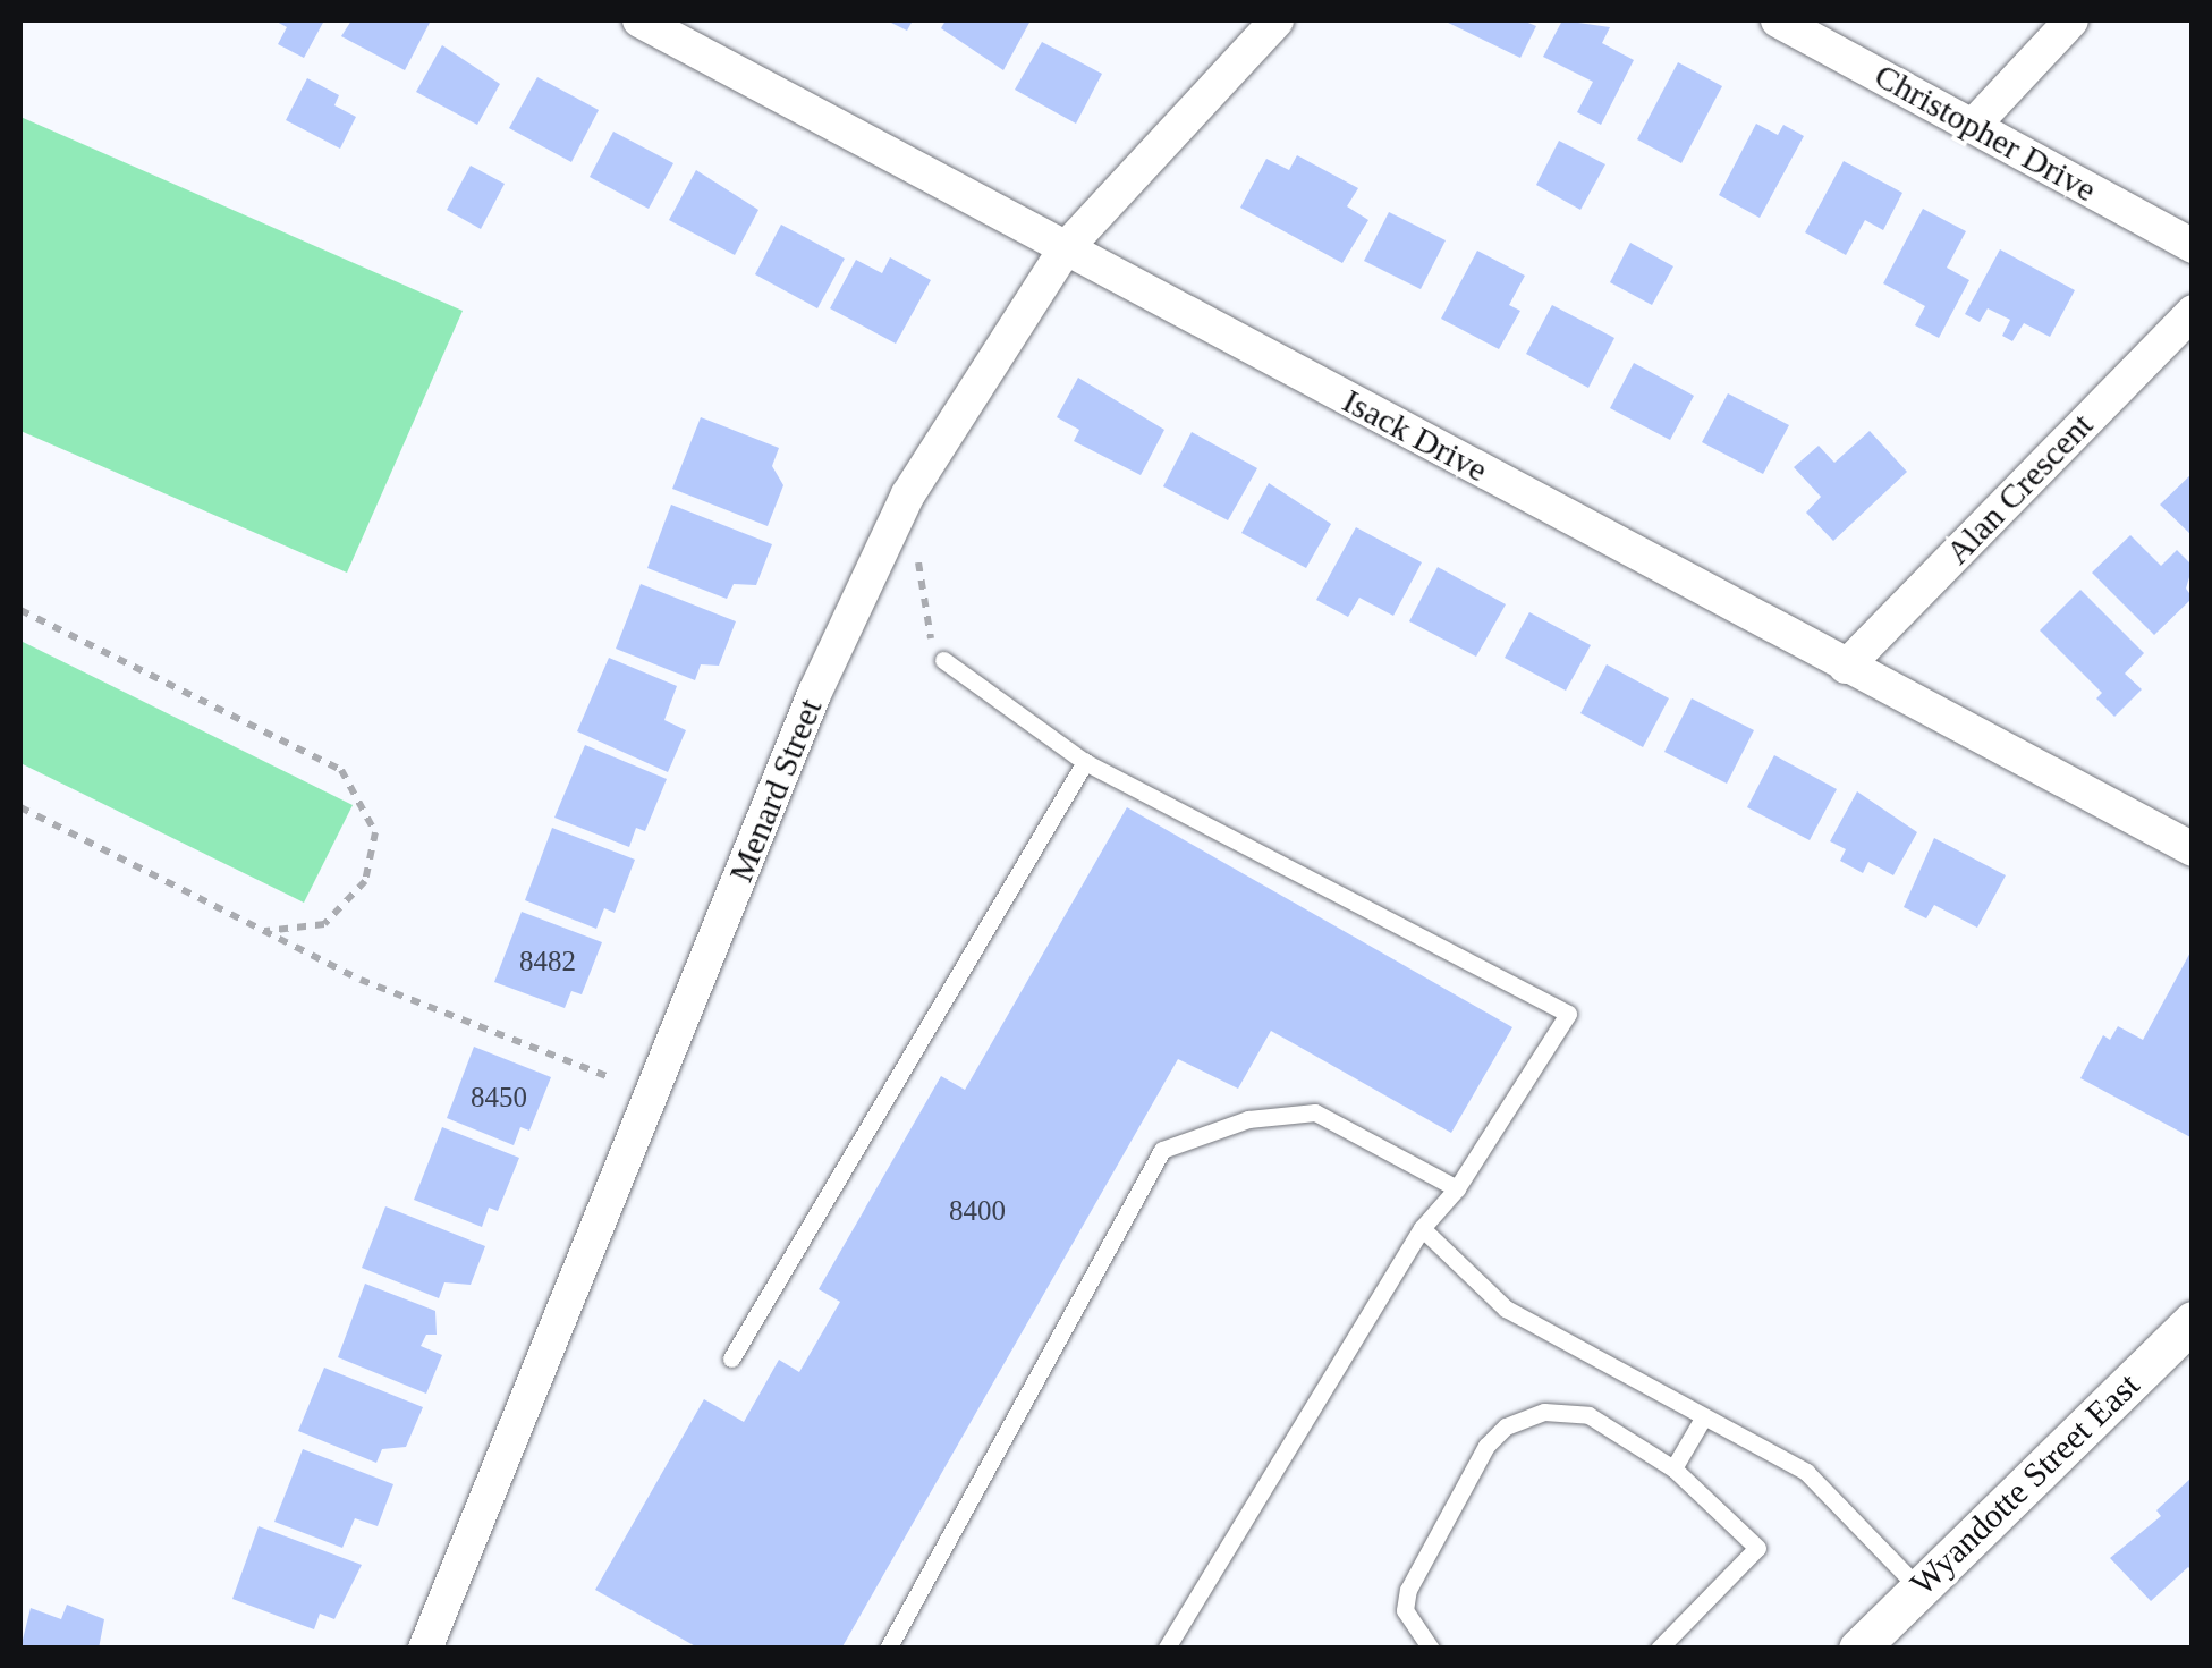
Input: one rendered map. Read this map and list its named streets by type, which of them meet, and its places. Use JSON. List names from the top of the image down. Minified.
{"streets":{"street":["Christopher Drive","Isack Drive","Alan Crescent","Menard Street","Wyandotte Street East"]},"crossings":[["Isack Drive","Alan Crescent"],["Isack Drive","Menard Street"]],"house_numbers":["8482","8450","8400"]}
